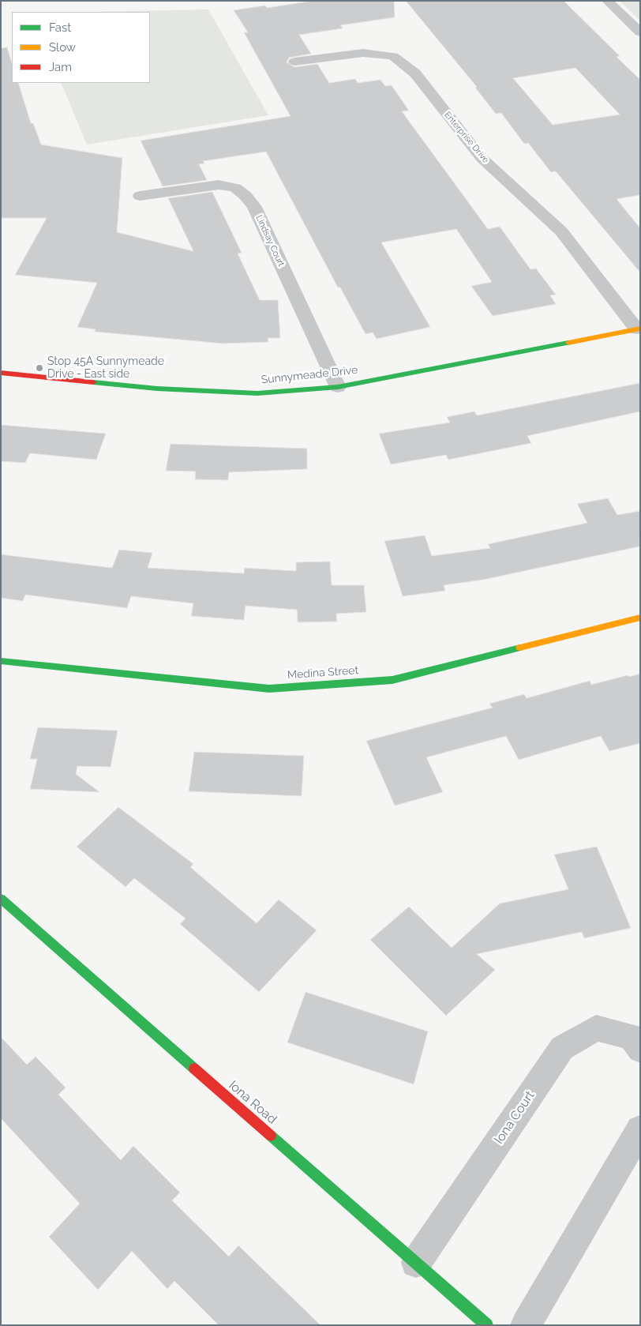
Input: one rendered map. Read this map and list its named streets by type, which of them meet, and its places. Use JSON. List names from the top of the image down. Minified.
{"streets":{"street":["Enterprise Drive","Lindsay Court","Sunnymeade Drive","Medina Street","Iona Road","Iona Court"]},"crossings":[["Enterprise Drive","Sunnymeade Drive"],["Lindsay Court","Sunnymeade Drive"],["Iona Road","Iona Court"]],"places":["Stop 45A Sunnymeade Drive - East side"],"legend":["Fast","Slow","Jam"]}
